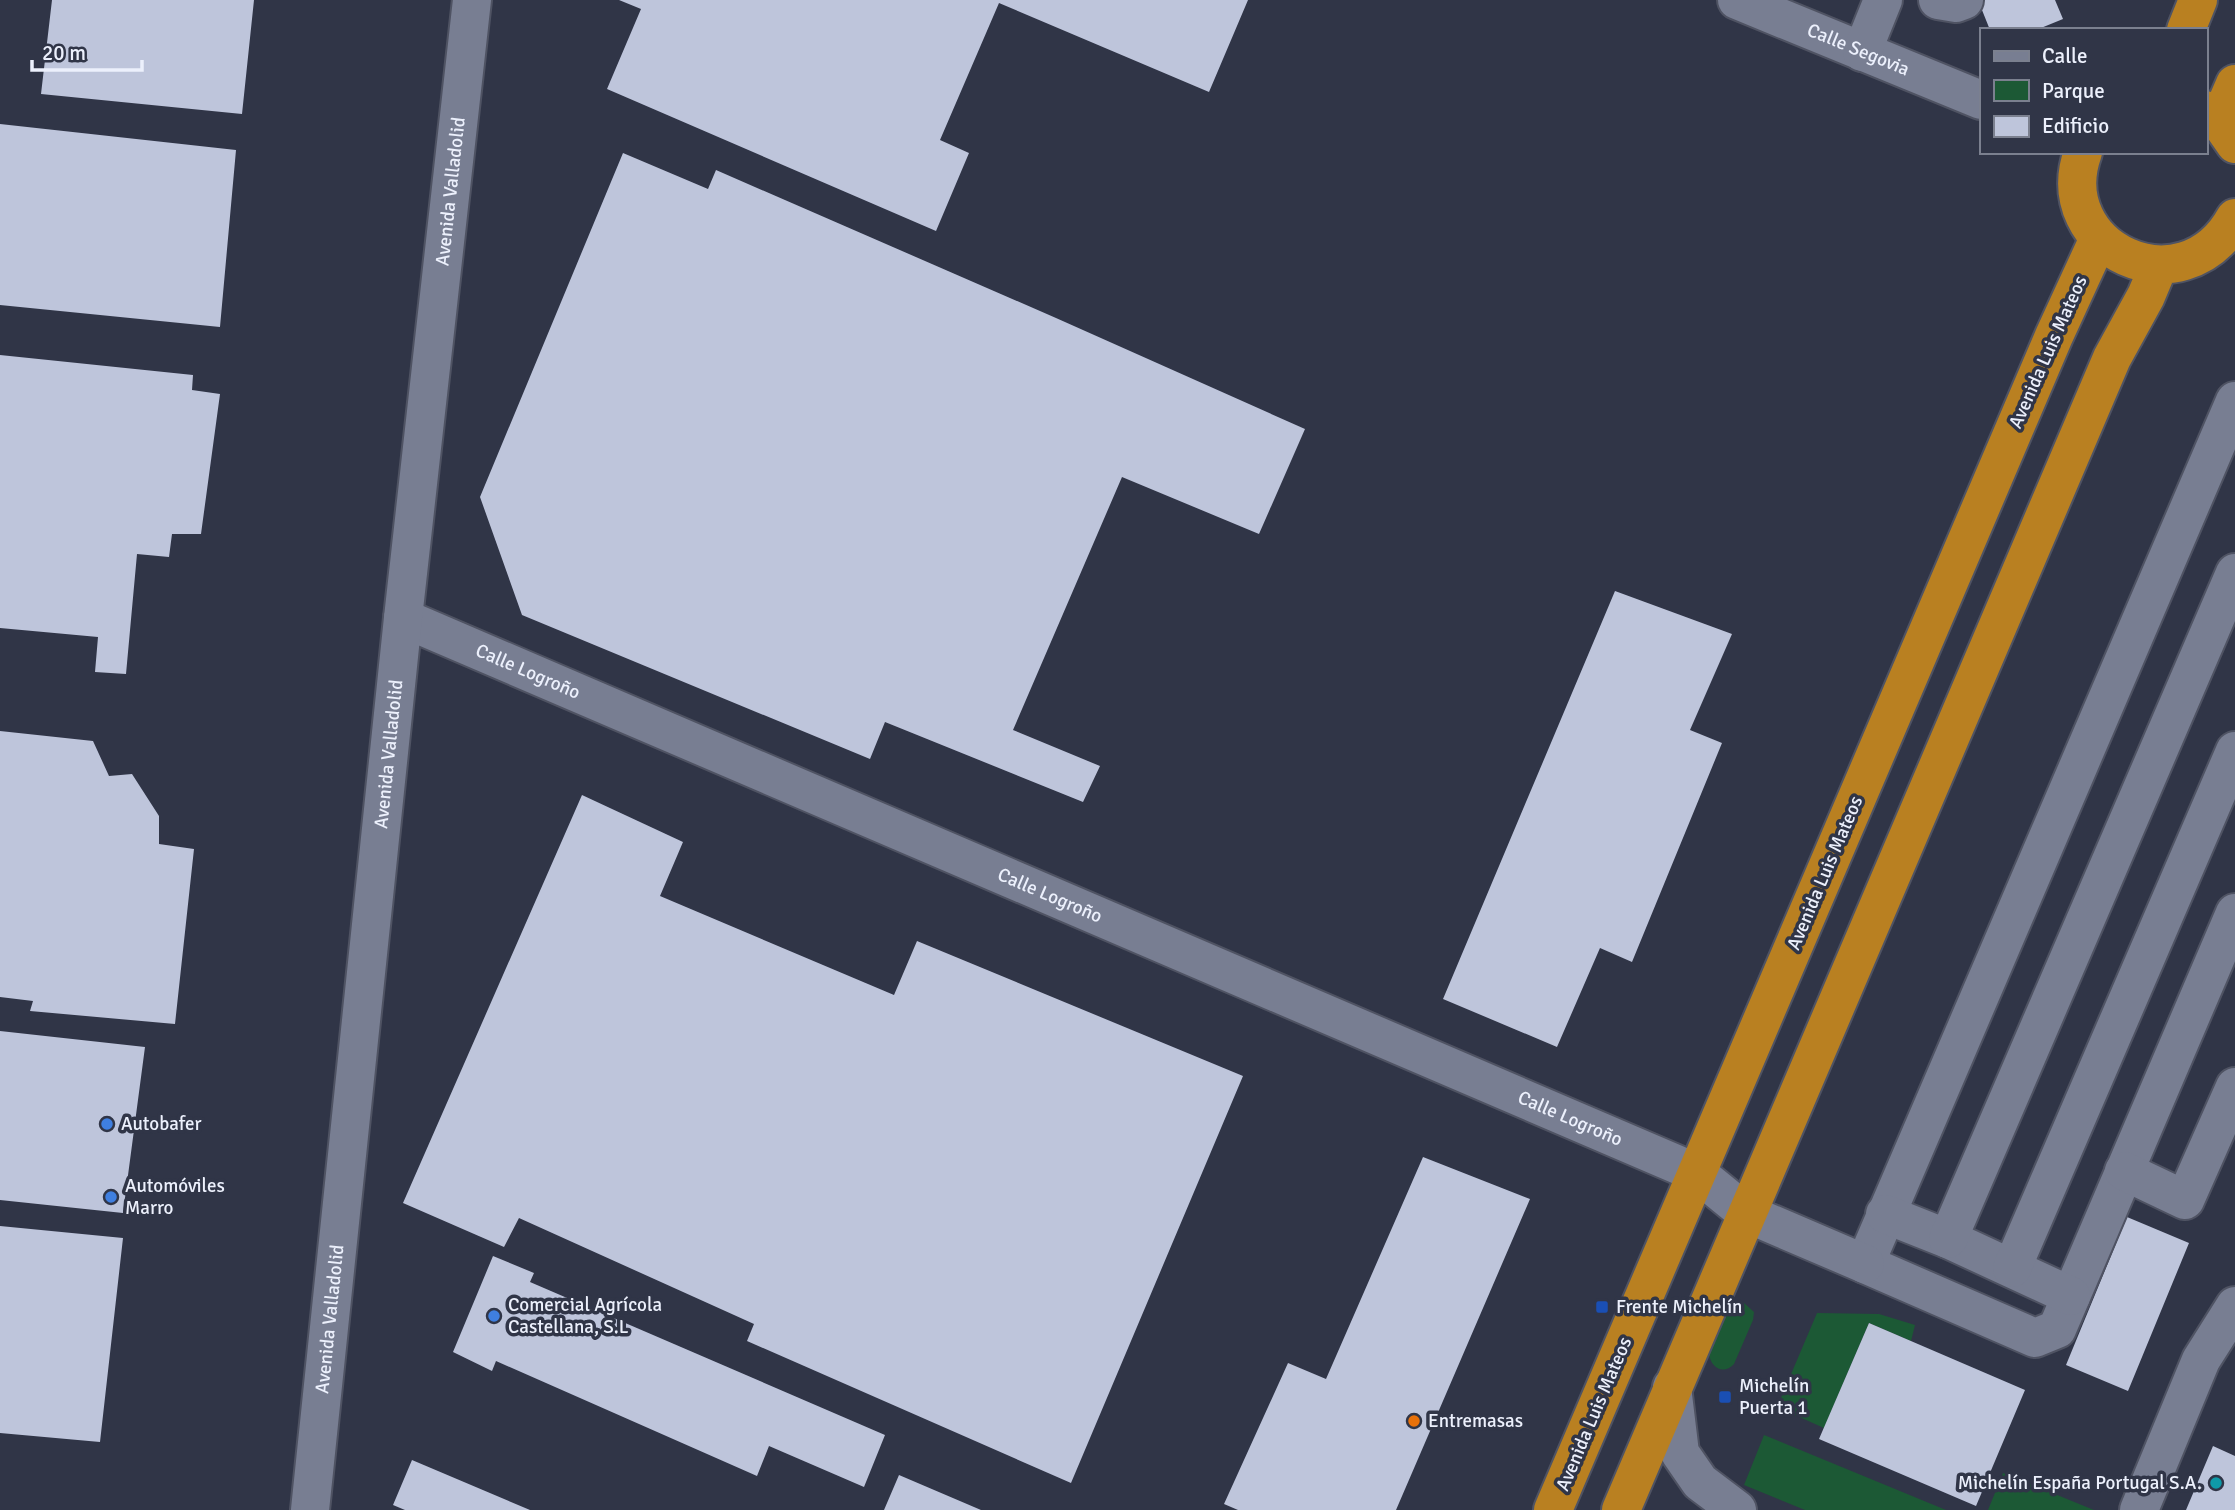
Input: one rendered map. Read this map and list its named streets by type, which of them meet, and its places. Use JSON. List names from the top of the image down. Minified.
{"streets":{"highway":["Avenida Luis Mateos"],"street":["Calle Segovia","Avenida Valladolid","Calle Logroño"]},"crossings":[["Avenida Valladolid","Calle Logroño"],["Avenida Luis Mateos","Calle Logroño"]],"places":{"other":["Autobafer","Automóviles Marro","Comercial Agrícola Castellana, S.L","Entremasas","Michelín España Portugal S.A."],"transit":["Frente Michelín","Michelín Puerta 1"]},"legend":["Calle","Parque","Edificio"],"scale_bar":"20 m"}
